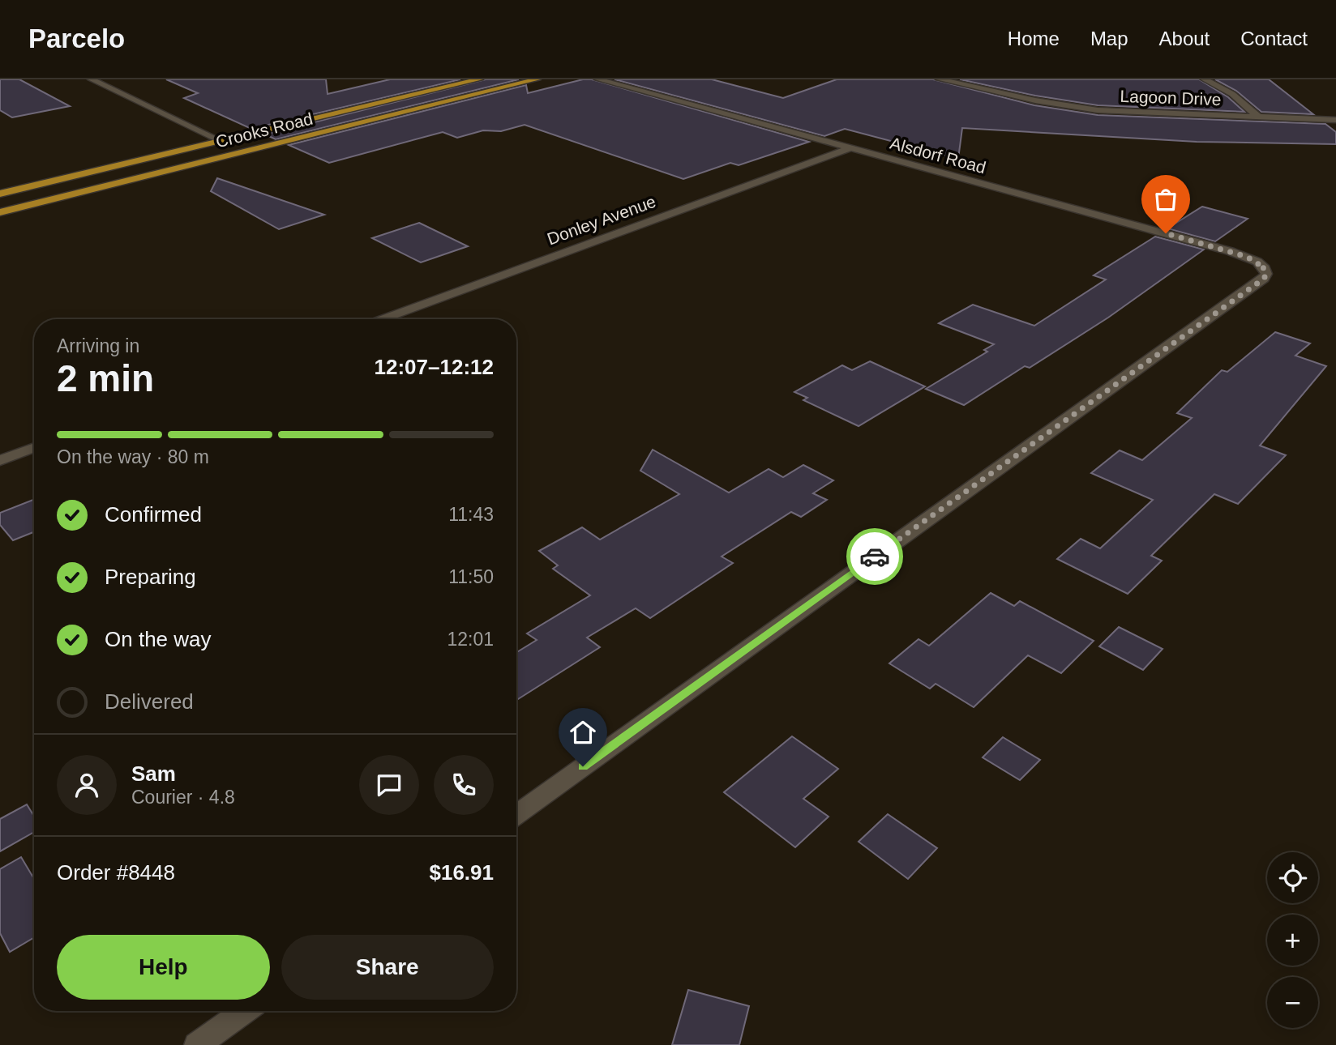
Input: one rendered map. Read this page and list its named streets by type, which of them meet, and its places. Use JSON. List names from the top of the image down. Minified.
{"streets":{"main road":["Crooks Road"],"street":["Lagoon Drive","Alsdorf Road","Donley Avenue"]},"crossings":[["Alsdorf Road","Donley Avenue"]],"page":{"header":"Parcelo","nav":["Home","Map","About","Contact"],"heading":["2 min","Arriving in","12:07–12:12"],"panel":["Sam","Courier · 4.8","Order #8448","$16.91"],"bar":"On the way · 80 m","list":[["Confirmed","11:43"],["Preparing","11:50"],["On the way","12:01"],"Delivered"],"map_buttons":["+","−"],"buttons":["Help","Share"]}}
